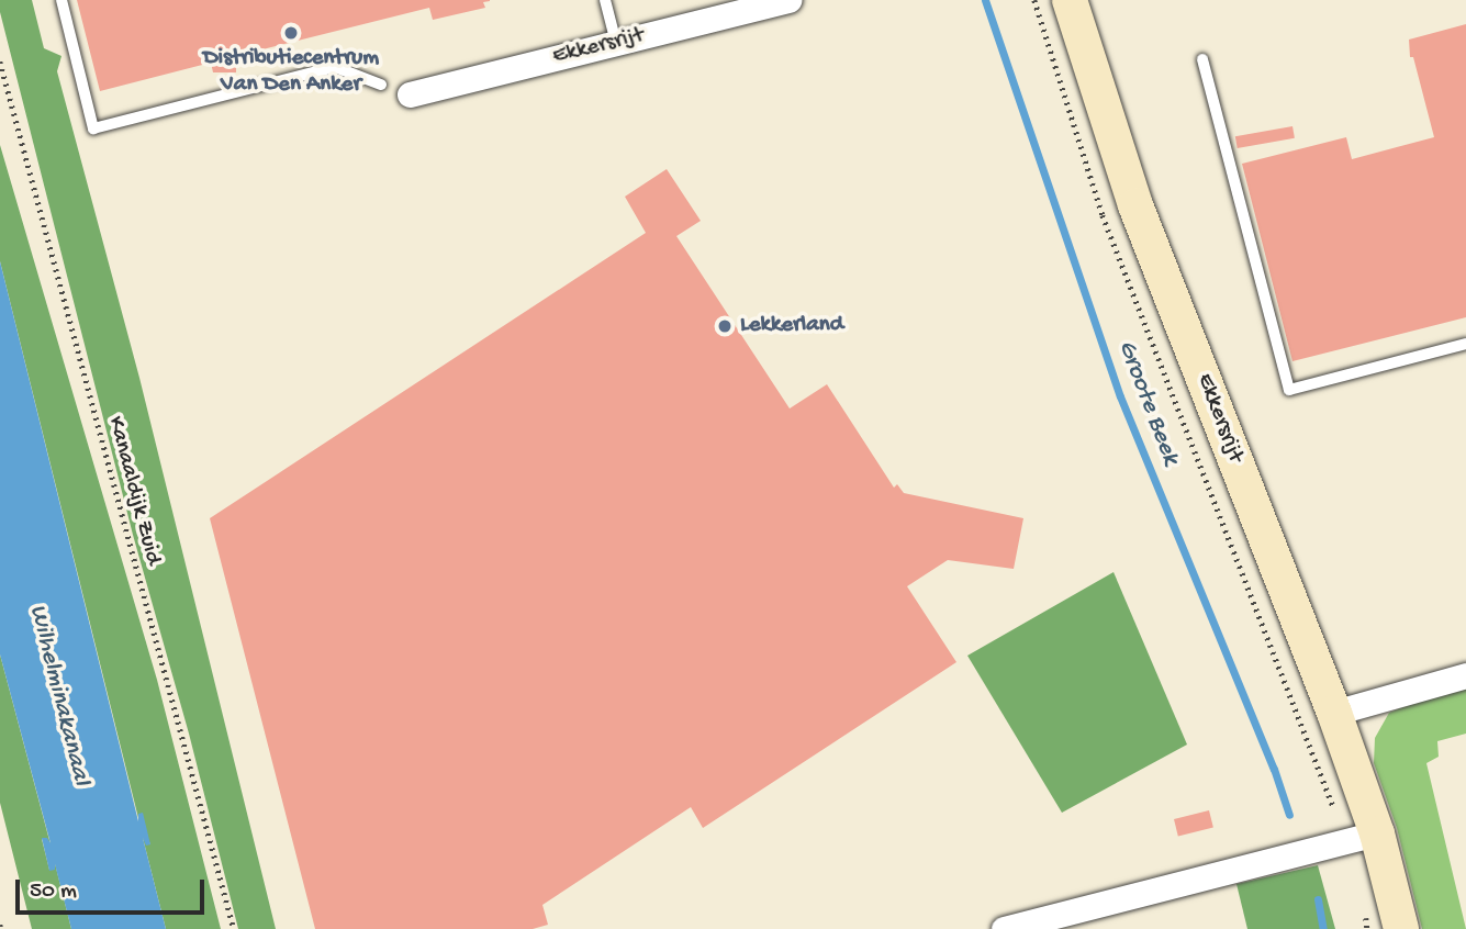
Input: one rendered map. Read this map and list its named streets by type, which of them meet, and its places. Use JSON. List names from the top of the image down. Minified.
{"streets":{"main road":["Ekkersrijt"],"path":["Kanaaldijk Zuid"]},"water":["Groote Beek","Wilhelminakanaal"],"places":["Distributiecentrum Van Den Anker","Lekkerland"],"scale_bar":"50 m"}
